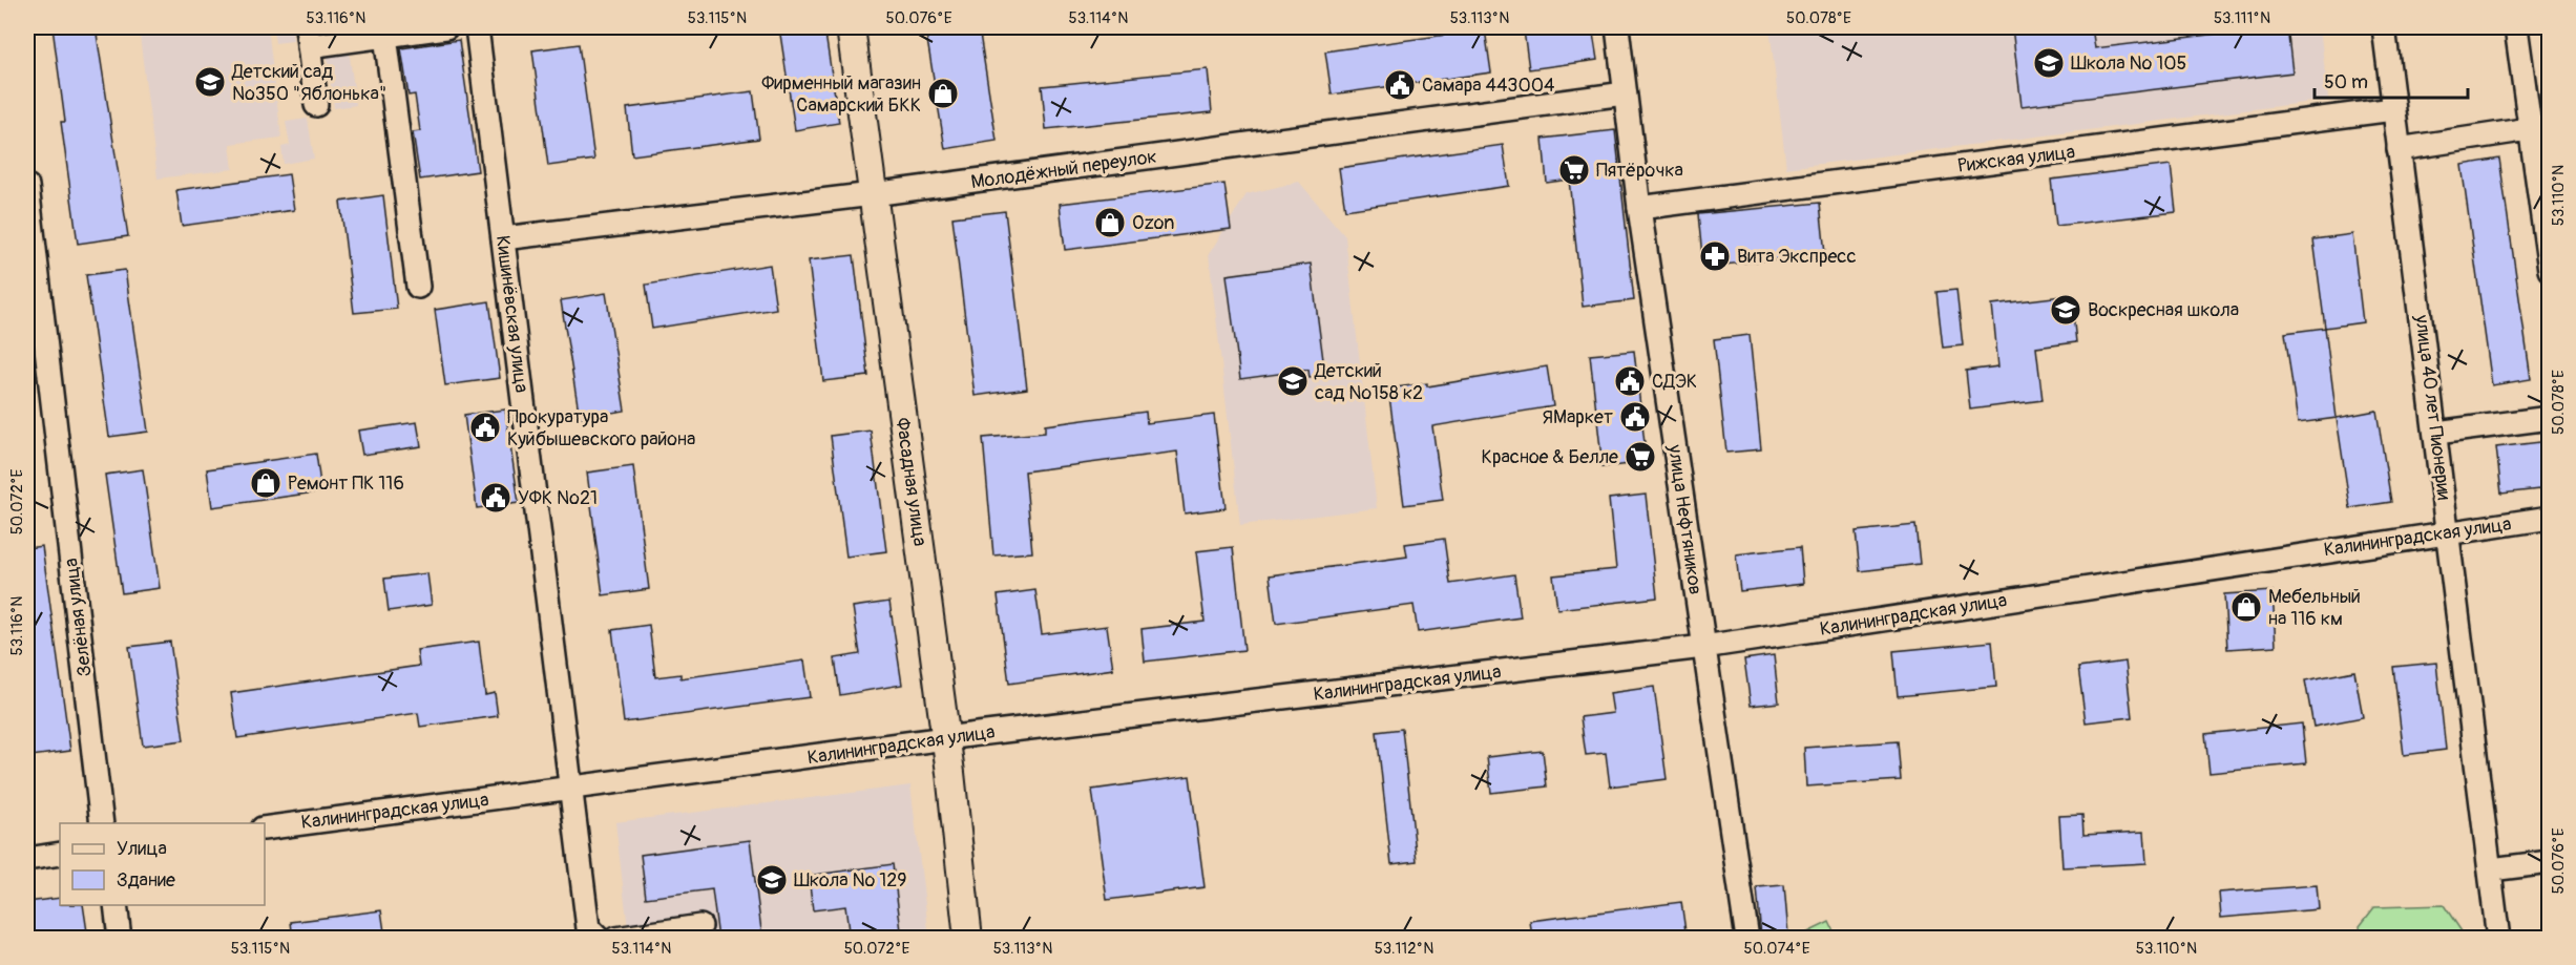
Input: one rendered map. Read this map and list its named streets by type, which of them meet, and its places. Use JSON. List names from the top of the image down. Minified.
{"streets":{"main road":["Фасадная улица"],"street":["Рижская улица","Молодёжный переулок","Кишинёвская улица","улица 40 лет Пионерии","улица Нефтяников","Калининградская улица","Зелёная улица"]},"crossings":[["Рижская улица","улица 40 лет Пионерии"],["Рижская улица","улица Нефтяников"],["Молодёжный переулок","Кишинёвская улица"],["Молодёжный переулок","Фасадная улица"],["Молодёжный переулок","улица Нефтяников"],["Кишинёвская улица","Калининградская улица"],["улица 40 лет Пионерии","Калининградская улица"],["Фасадная улица","Калининградская улица"],["улица Нефтяников","Калининградская улица"]],"places":{"school or university":["Школа № 105","Детский сад №350 \"Яблонька\"","Воскресная школа","Детский сад №158 к2","Школа № 129"],"public building":["Самара 443004","СДЭК","ЯМаркет","Прокуратура Куйбышевского района","УФК №21"],"shop":["Фирменный магазин Самарский БКК","Ozon","Ремонт ПК 116","Мебельный на 116 км"],"supermarket":["Пятёрочка","Красное & Белле"],"pharmacy":["Вита Экспресс"]},"legend":["Улица","Здание"],"scale_bar":"50 m","coordinates":["53.116°N","53.115°N","50.076°E","53.114°N","53.113°N","50.078°E","53.111°N","53.110°N","50.072°E","53.112°N","50.074°E"]}
